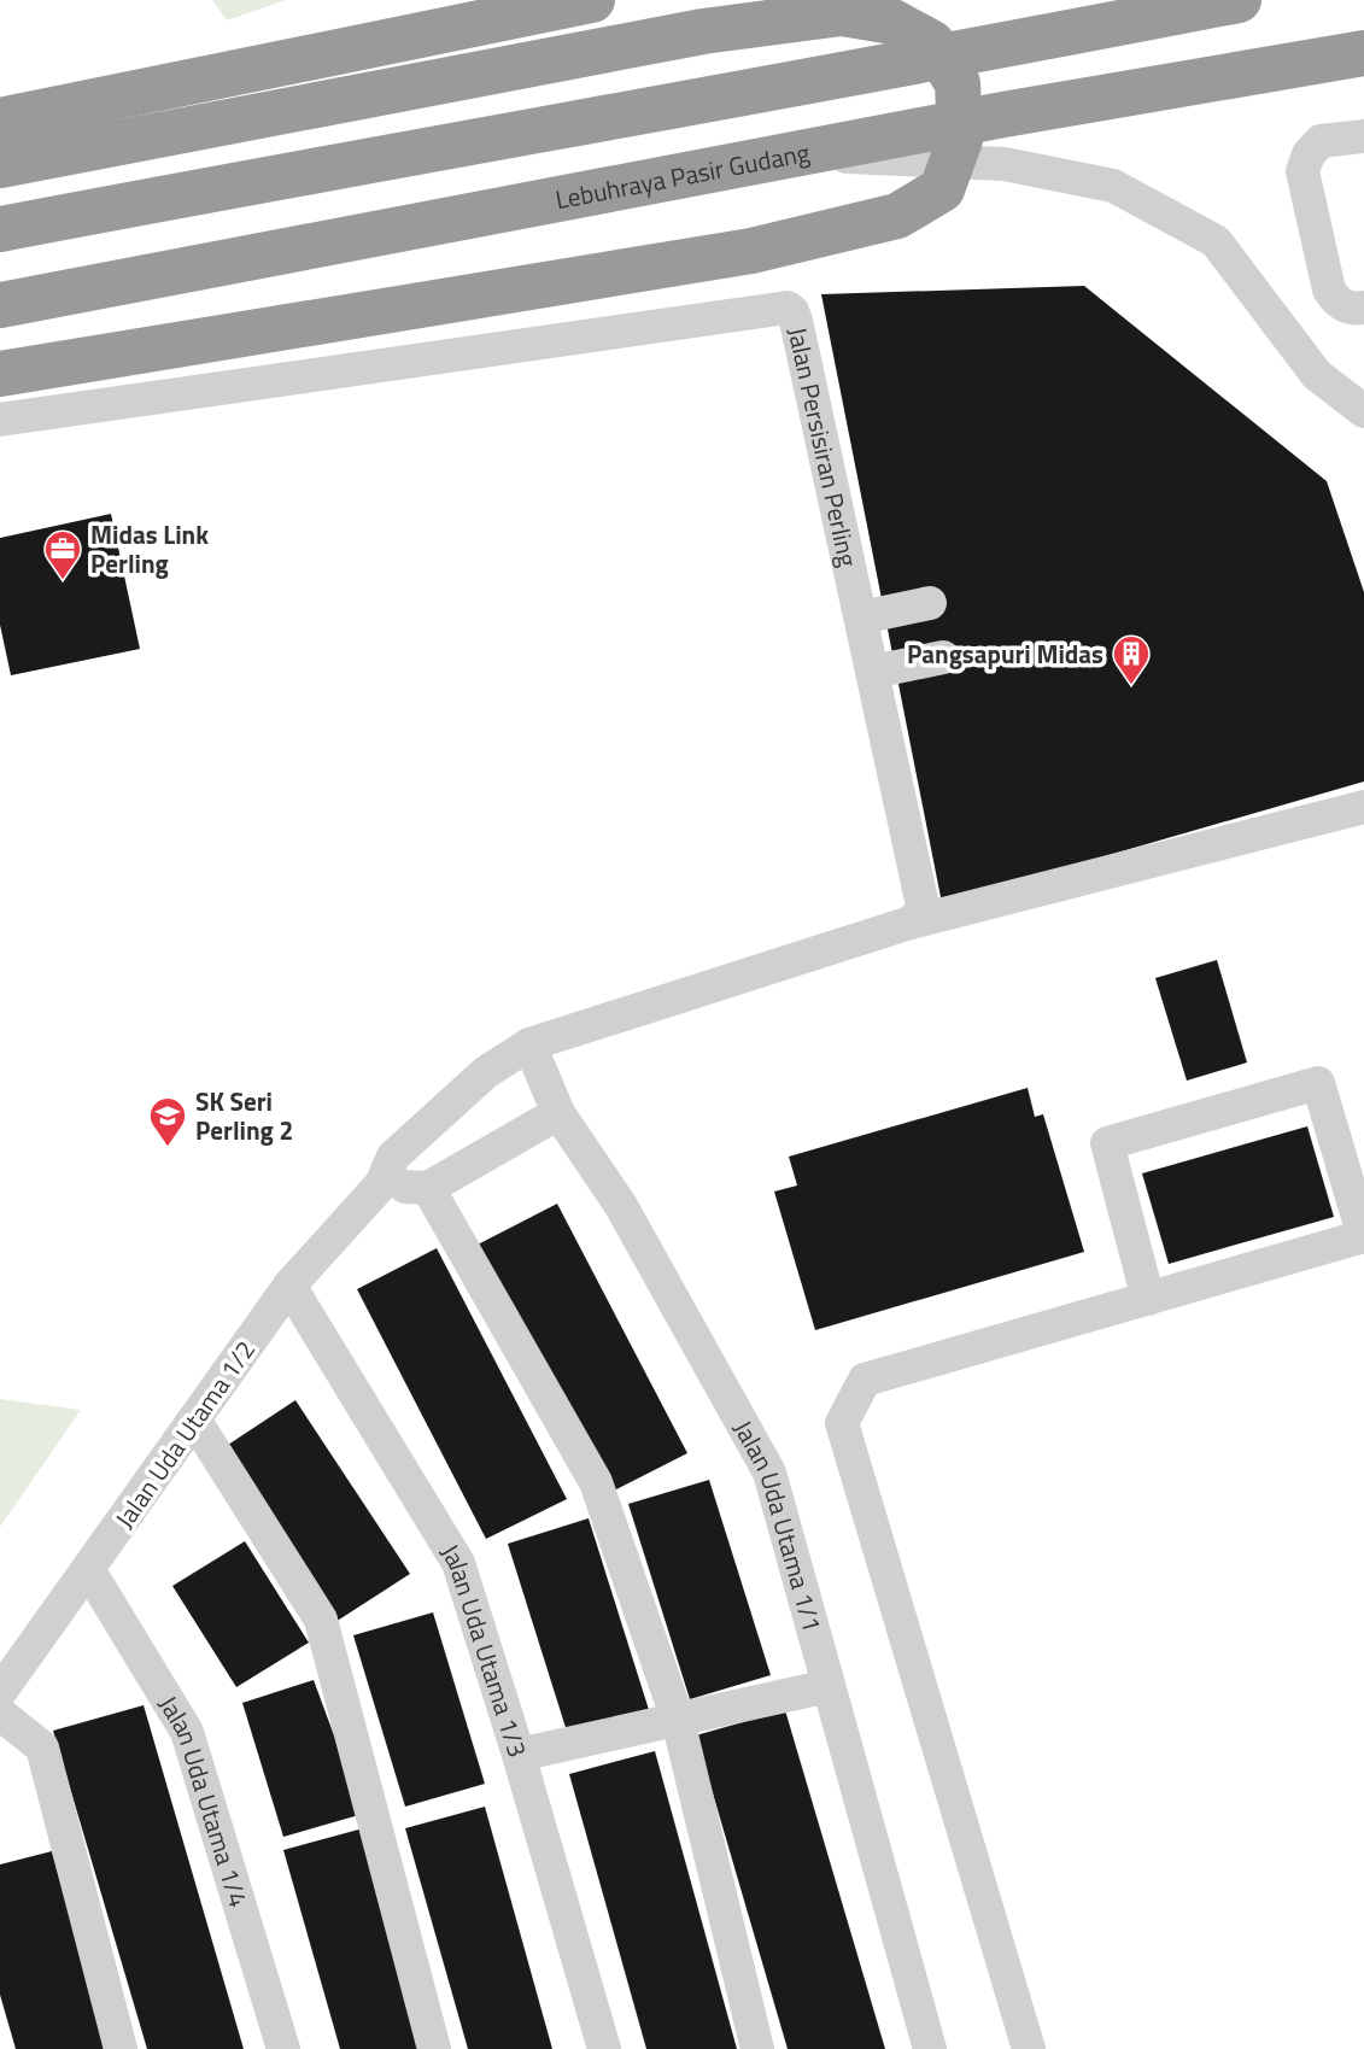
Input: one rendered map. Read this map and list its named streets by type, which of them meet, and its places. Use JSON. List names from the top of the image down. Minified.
{"streets":{"highway":["Lebuhraya Pasir Gudang"],"street":["Jalan Persisiran Perling","Jalan Uda Utama 1/2","Jalan Uda Utama 1/1","Jalan Uda Utama 1/3","Jalan Uda Utama 1/4"]},"crossings":[["Jalan Uda Utama 1/2","Jalan Uda Utama 1/1"],["Jalan Uda Utama 1/2","Jalan Uda Utama 1/3"],["Jalan Uda Utama 1/2","Jalan Uda Utama 1/4"]],"places":{"office":["Midas Link Perling"],"building":["Pangsapuri Midas"],"school or university":["SK Seri Perling 2"]}}
